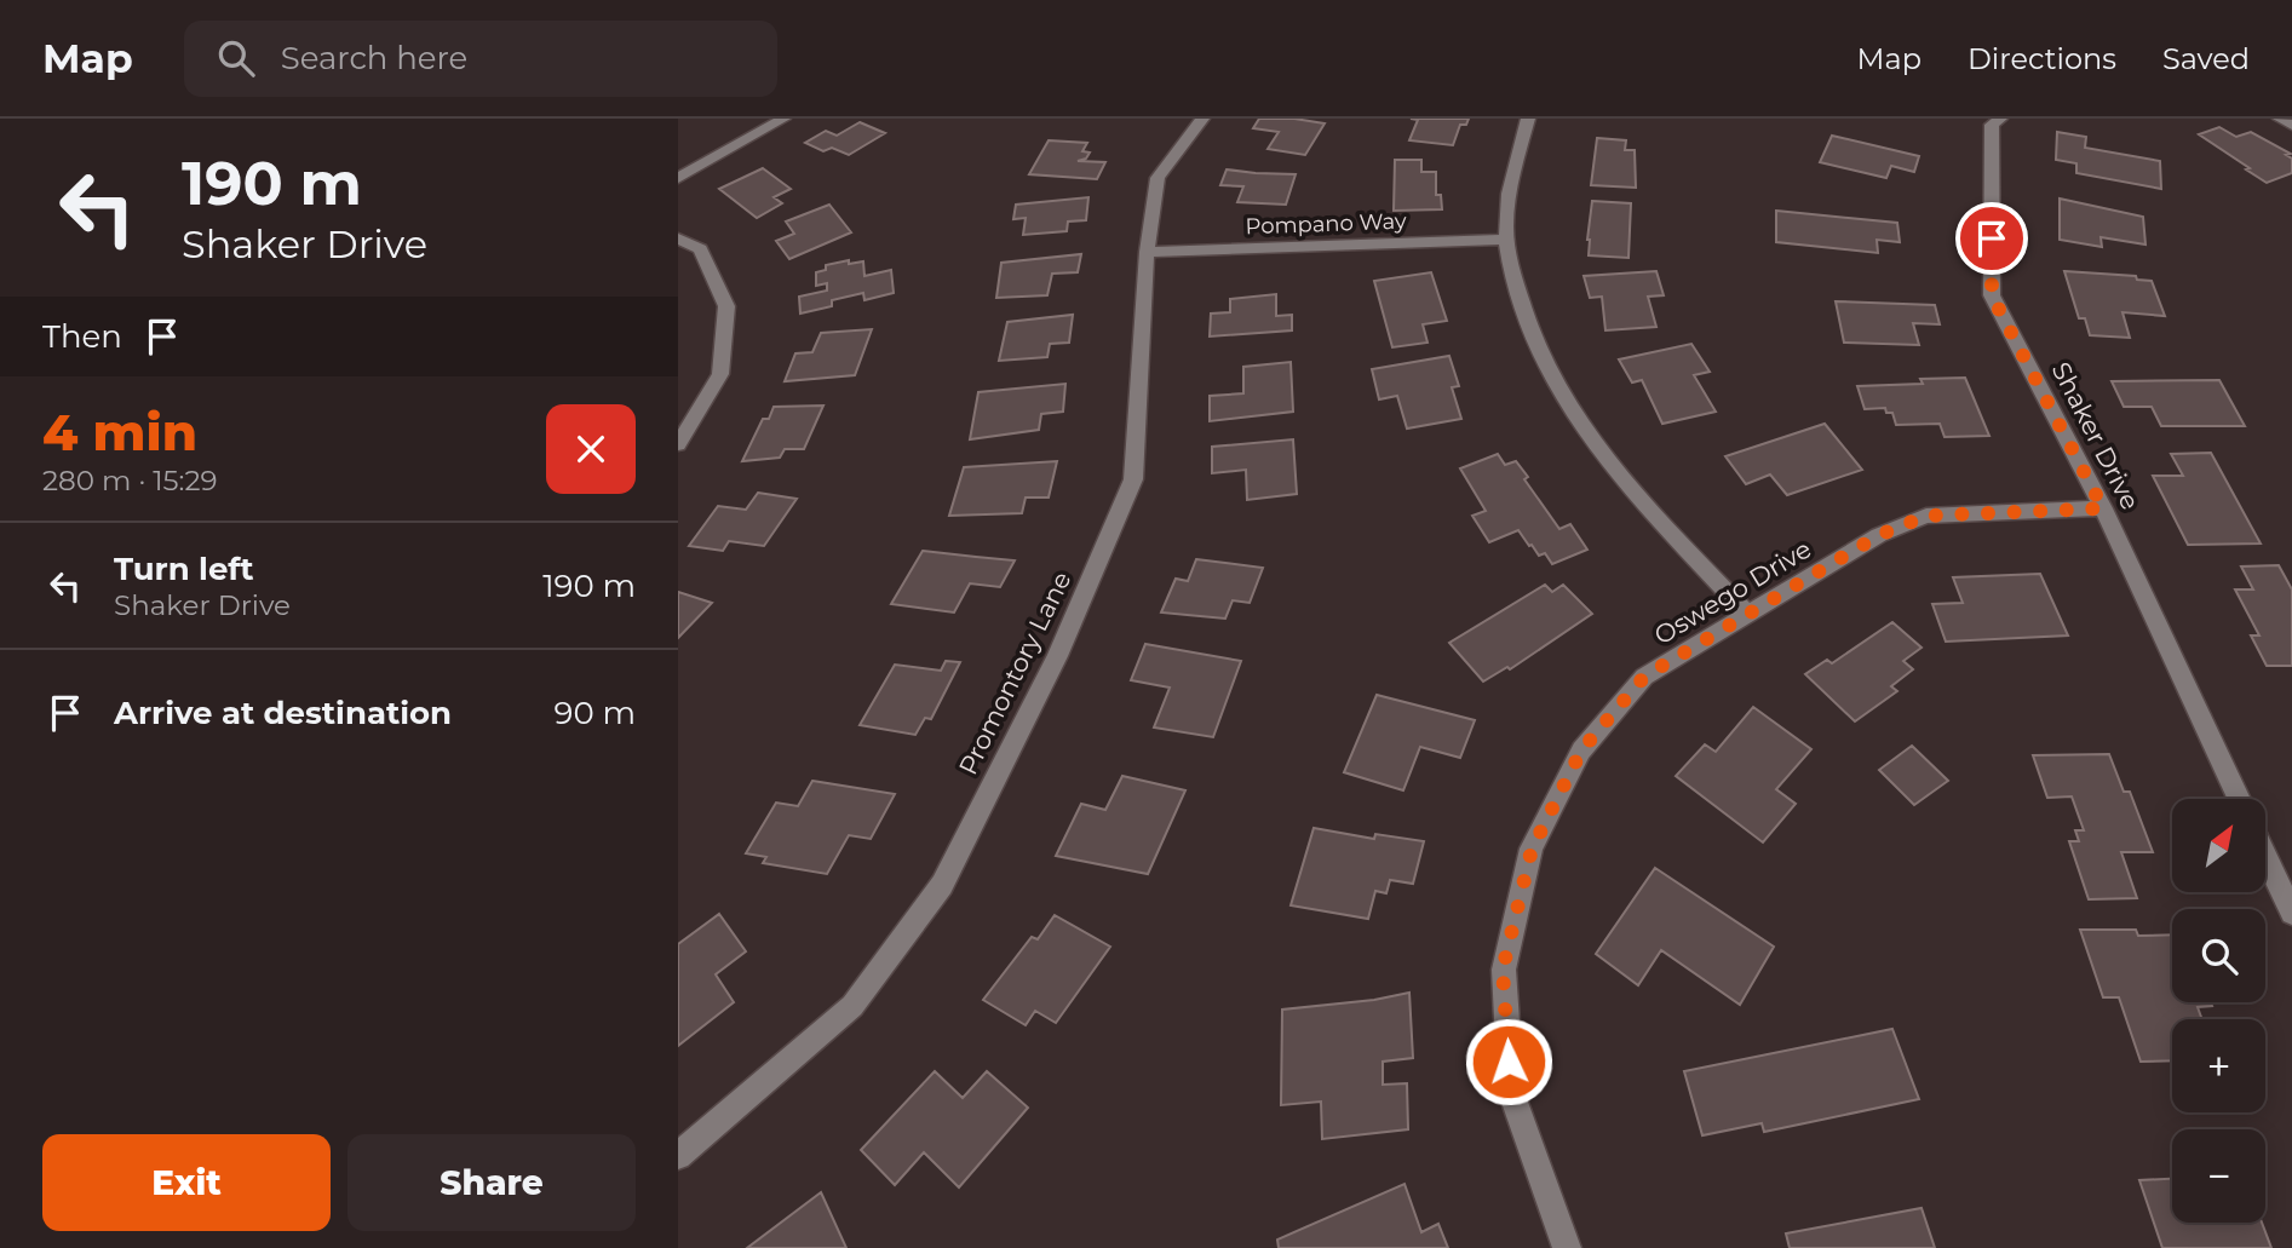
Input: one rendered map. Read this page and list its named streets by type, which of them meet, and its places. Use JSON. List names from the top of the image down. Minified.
{"streets":{"street":["Pompano Way","Shaker Drive","Oswego Drive","Promontory Lane"]},"crossings":[["Pompano Way","Promontory Lane"],["Shaker Drive","Oswego Drive"]],"north":"top right","page":{"header":"Map","search":"Search here","nav":["Map","Directions","Saved"],"turn":["190 m","Shaker Drive"],"then":"Then","heading":["4 min","280 m · 15:29"],"list":[{"name":"Turn left","note":"Shaker Drive","value":"190 m"},{"name":"Arrive at destination","value":"90 m"}],"map_buttons":["+","−"],"buttons":["Exit","Share"]}}
